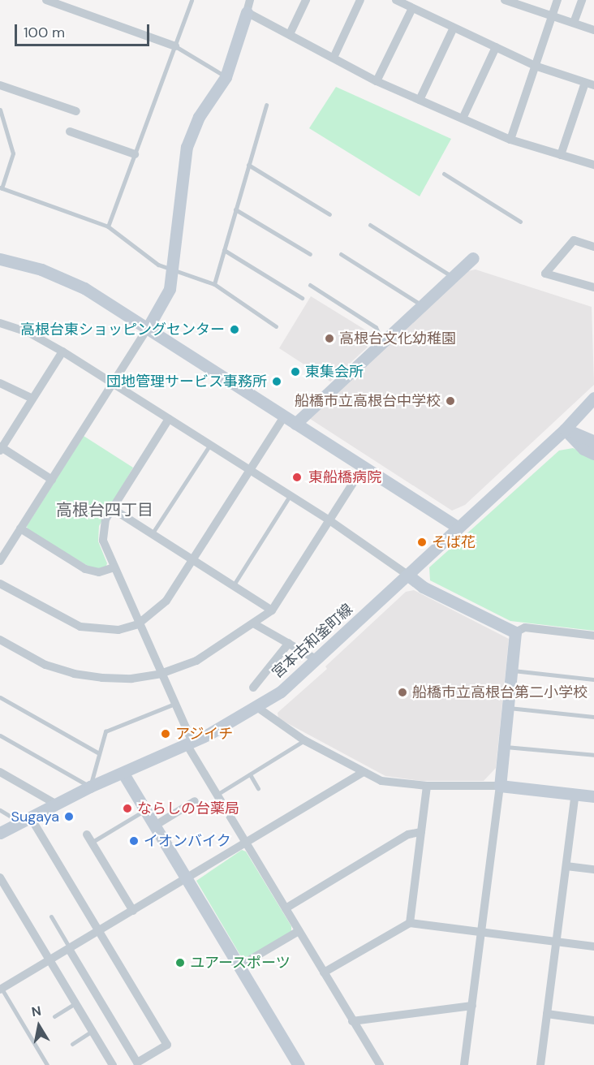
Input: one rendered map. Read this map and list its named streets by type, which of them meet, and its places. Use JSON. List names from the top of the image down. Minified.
{"streets":{"street":["宮本古和釜町線"]},"districts":["高根台四丁目"],"places":["高根台東ショッピングセンター","高根台文化幼稚園","東集会所","団地管理サービス事務所","船橋市立高根台中学校","東船橋病院","そば花","船橋市立高根台第二小学校","アジイチ","ならしの台薬局","Sugaya","イオンバイク","ユアースポーツ"],"scale_bar":"100 m","north":"top"}
